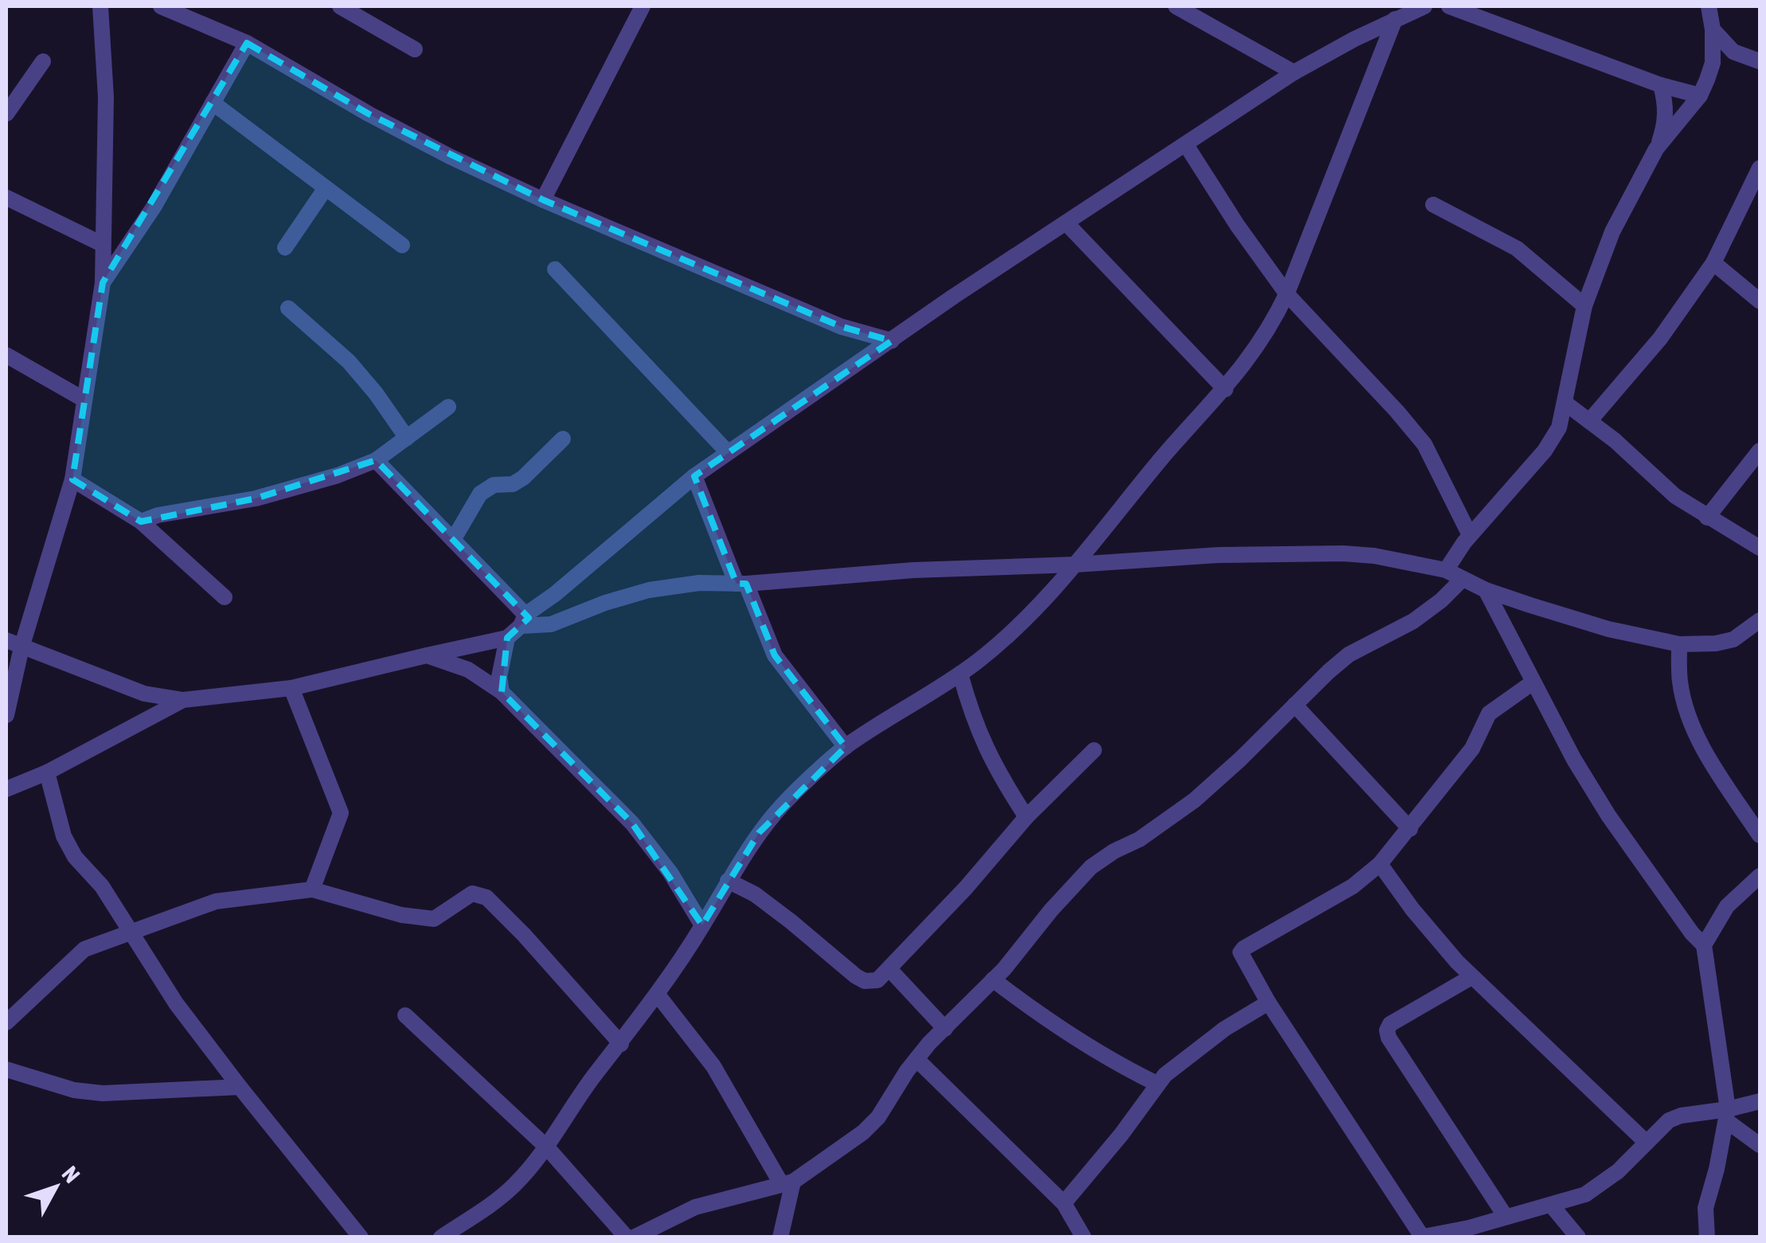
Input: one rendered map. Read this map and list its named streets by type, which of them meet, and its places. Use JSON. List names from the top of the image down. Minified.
{"north":"top right"}
